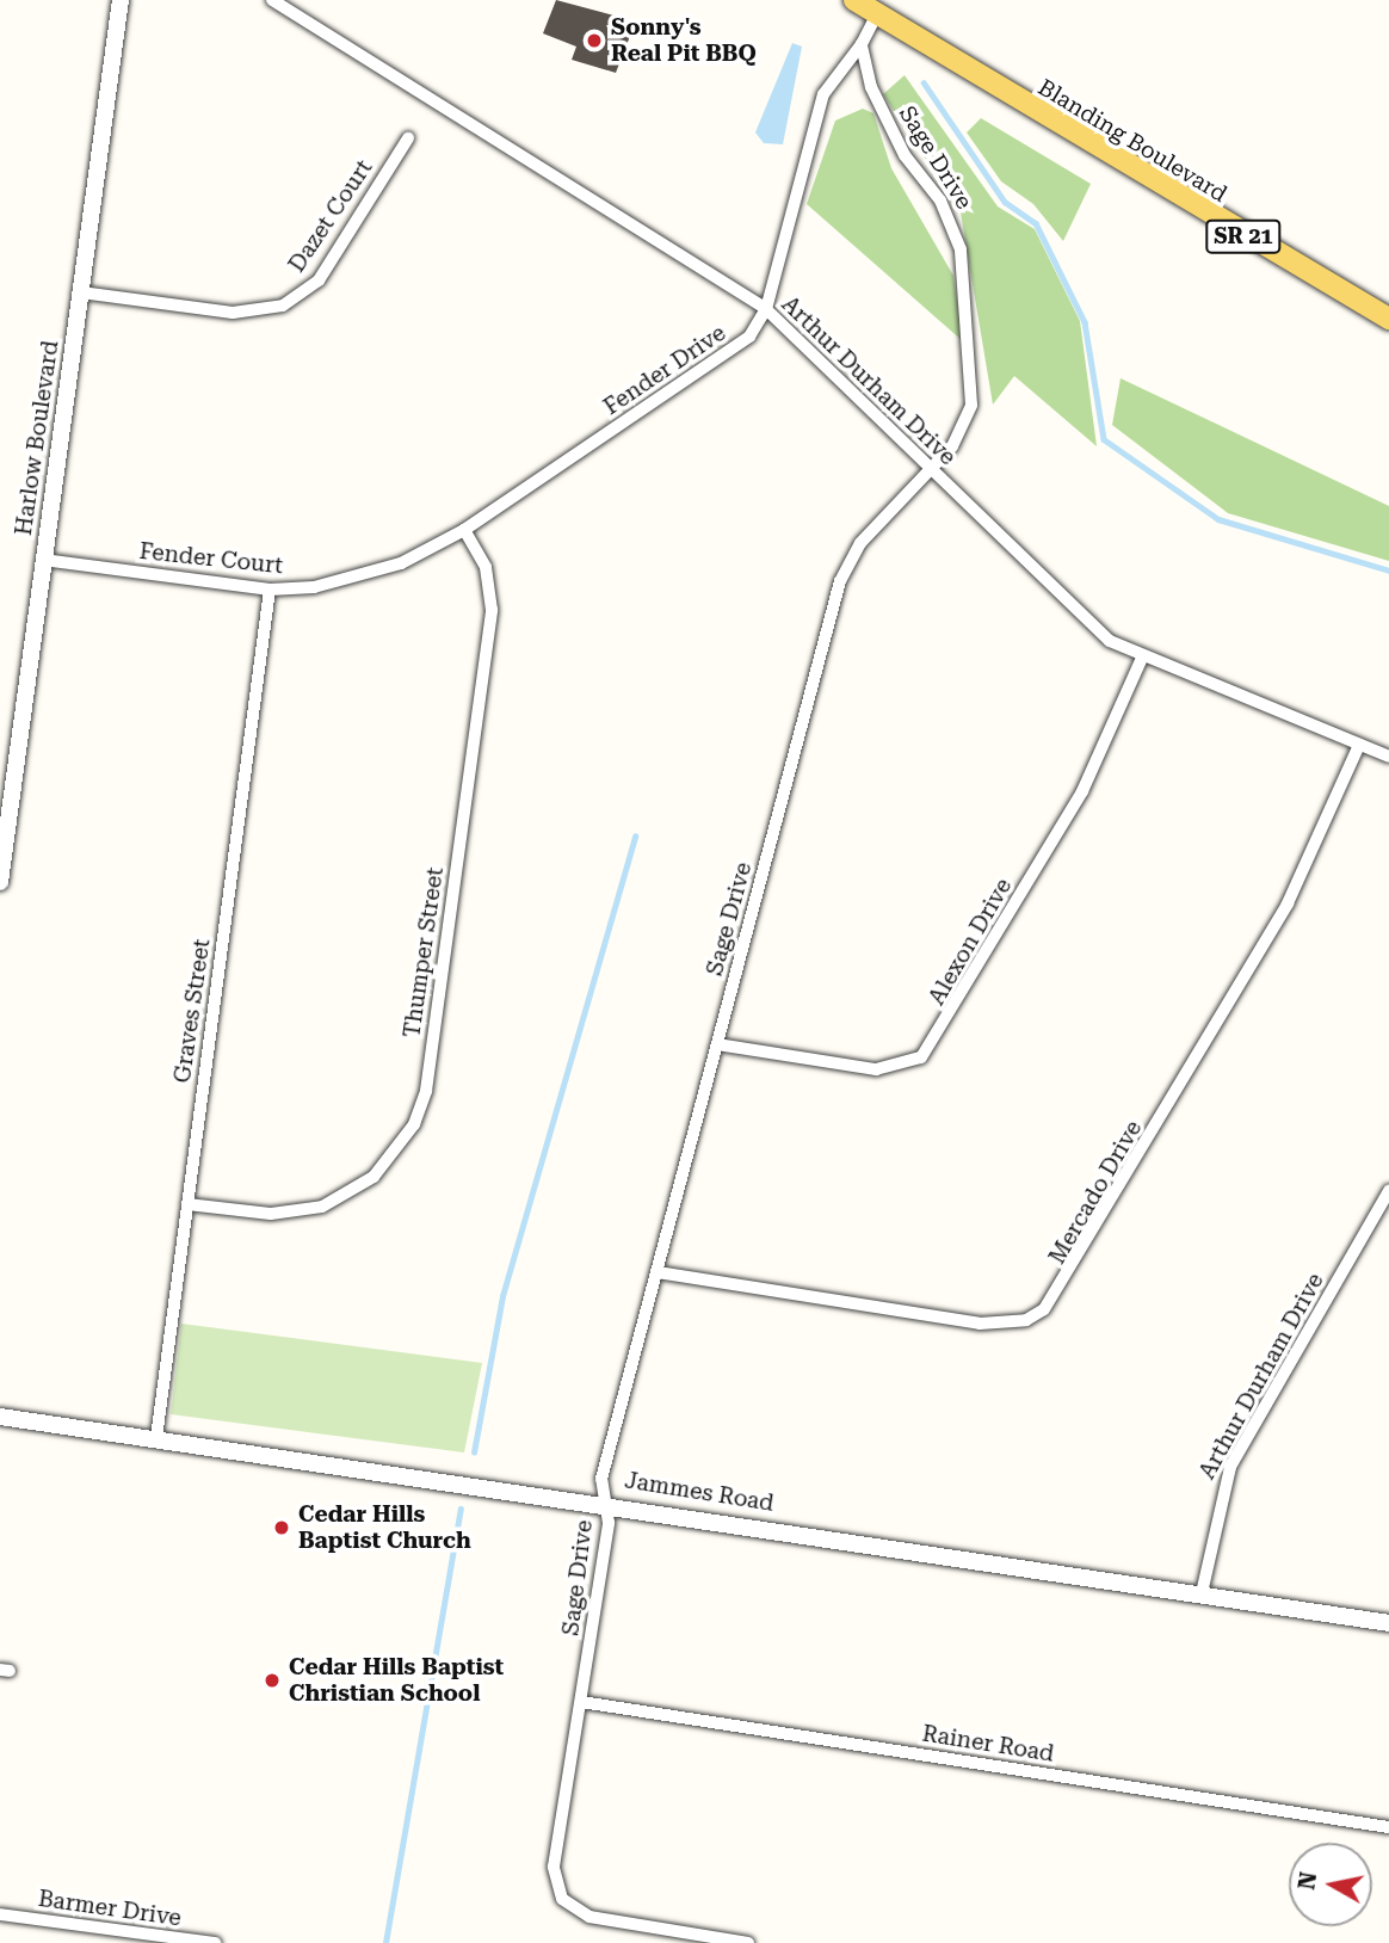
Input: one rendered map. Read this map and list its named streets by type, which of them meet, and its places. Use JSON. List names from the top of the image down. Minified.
{"streets":{"main road":["Blanding Boulevard","SR 21"],"street":["Sage Drive","Dazet Court","Fender Drive","Arthur Durham Drive","Harlow Boulevard","Fender Court","Alexon Drive","Thumper Street","Graves Street","Mercado Drive","Jammes Road","Rainer Road","Barmer Drive"]},"crossings":[["Sage Drive","Fender Drive"],["Sage Drive","Arthur Durham Drive"],["Sage Drive","Alexon Drive"],["Sage Drive","Mercado Drive"],["Sage Drive","Jammes Road"],["Sage Drive","Rainer Road"],["Dazet Court","Harlow Boulevard"],["Fender Drive","Arthur Durham Drive"],["Fender Drive","Fender Court"],["Fender Drive","Thumper Street"],["Arthur Durham Drive","Alexon Drive"],["Arthur Durham Drive","Mercado Drive"],["Arthur Durham Drive","Jammes Road"],["Harlow Boulevard","Fender Court"],["Fender Court","Thumper Street"],["Fender Court","Graves Street"],["Thumper Street","Graves Street"],["Graves Street","Jammes Road"]],"places":["Sonny's Real Pit BBQ","Cedar Hills Baptist Church","Cedar Hills Baptist Christian School"],"north":"left"}
